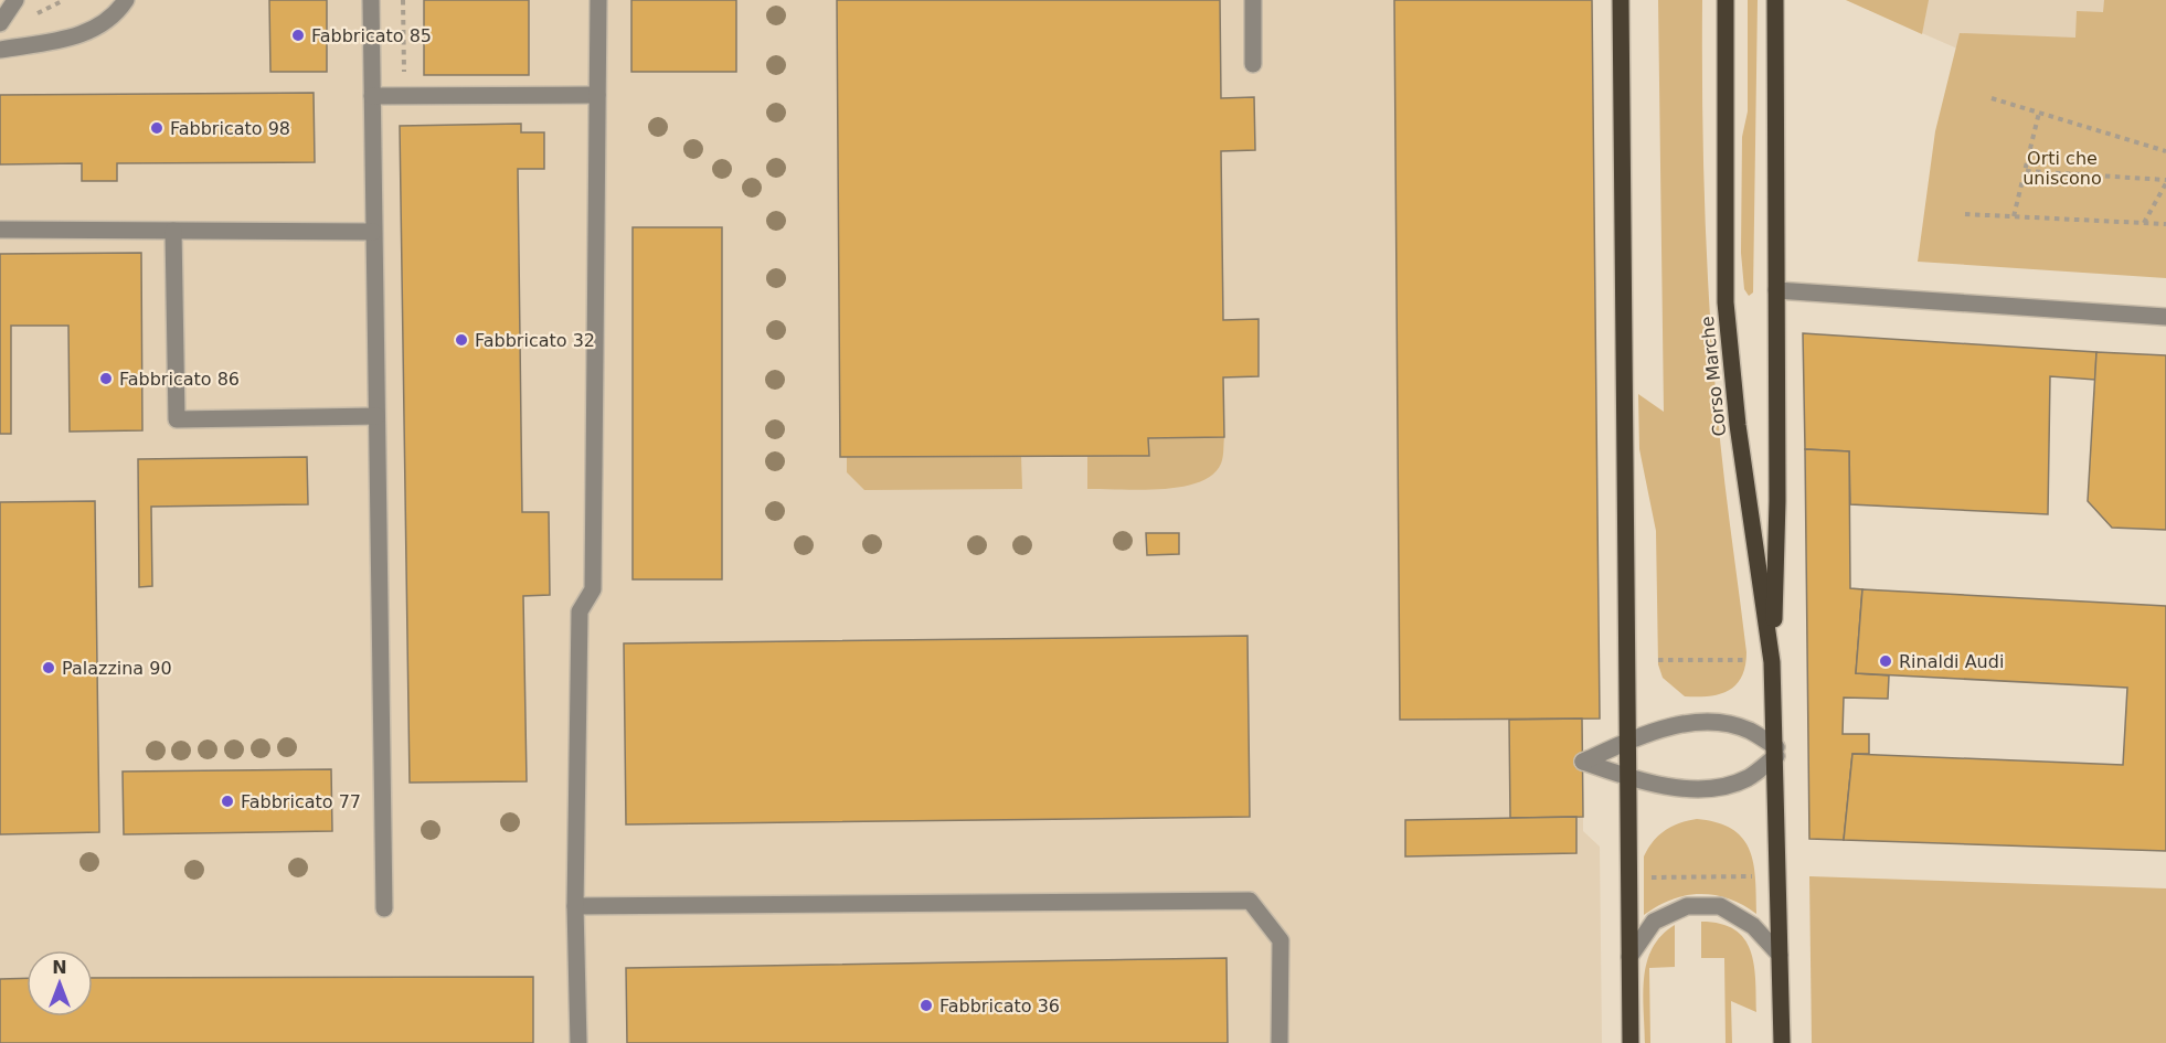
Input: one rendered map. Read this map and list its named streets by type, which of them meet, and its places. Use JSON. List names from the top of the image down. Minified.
{"streets":{"main road":["Corso Marche"]},"parks":["Orti che uniscono"],"places":["Fabbricato 85","Fabbricato 98","Fabbricato 32","Fabbricato 86","Rinaldi Audi","Palazzina 90","Fabbricato 77","Fabbricato 36"],"north":"top"}
